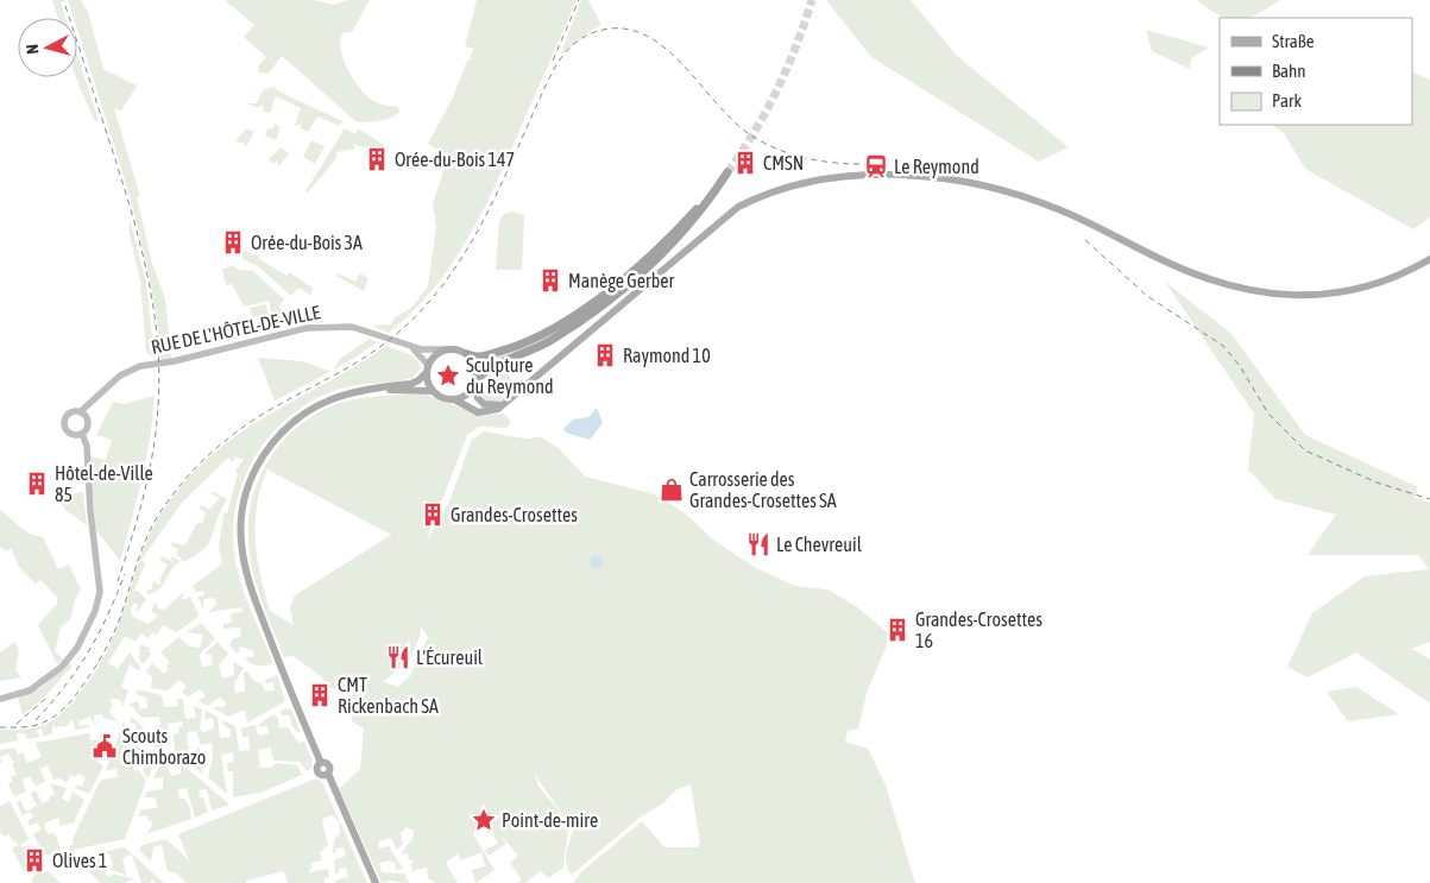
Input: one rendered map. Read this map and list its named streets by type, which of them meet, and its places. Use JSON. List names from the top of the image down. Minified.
{"streets":{"main road":["RUE DE L'HÔTEL-DE-VILLE"]},"places":{"building":["Orée-du-Bois 147","CMSN","Orée-du-Bois 3A","Manège Gerber","Raymond 10","Hôtel-de-Ville 85","Grandes-Crosettes","Grandes-Crosettes 16","CMT Rickenbach SA","Olives 1"],"station":["Le Reymond"],"place":["Sculpture du Reymond","Point-de-mire"],"shop":["Carrosserie des Grandes-Crosettes SA"],"restaurant":["Le Chevreuil","L'Écureuil"],"public building":["Scouts Chimborazo"]},"legend":["Straße","Bahn","Park"],"north":"left"}
